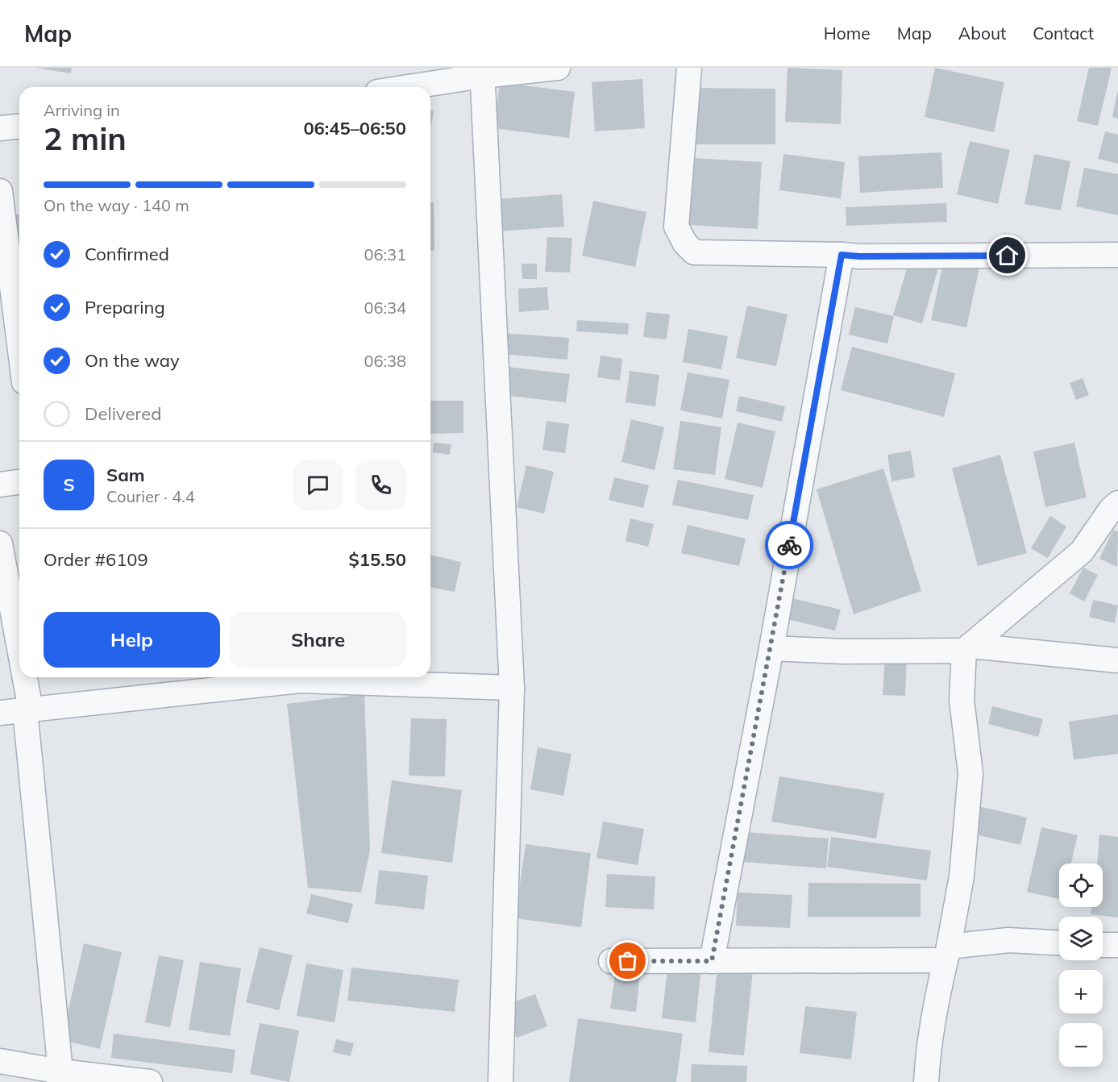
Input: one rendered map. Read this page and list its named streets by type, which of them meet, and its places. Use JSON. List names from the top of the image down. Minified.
{"page":{"header":"Map","nav":["Home","Map","About","Contact"],"heading":["2 min","Arriving in","06:45–06:50"],"panel":["Sam","Courier · 4.4","Order #6109","$15.50"],"bar":"On the way · 140 m","list":[["Confirmed","06:31"],["Preparing","06:34"],["On the way","06:38"],"Delivered"],"round":"S","buttons":["Help","Share"],"map_buttons":["+","−"]}}
